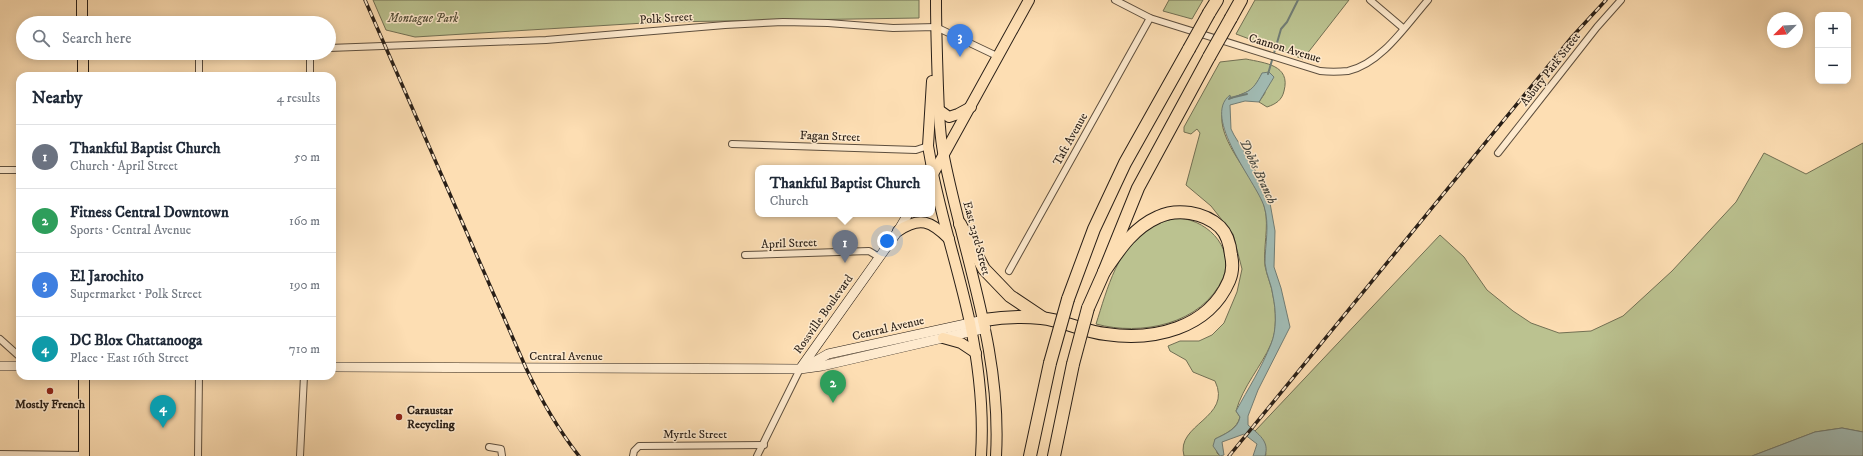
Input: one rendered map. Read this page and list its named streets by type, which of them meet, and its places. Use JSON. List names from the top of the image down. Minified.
{"streets":{"main road":["East 23rd Street","Rossville Boulevard","Central Avenue"],"street":["Polk Street","Cannon Avenue","Asbury Park Street","Fagan Street","Taft Avenue","April Street","Myrtle Street"]},"crossings":[["Polk Street","East 23rd Street"],["Cannon Avenue","Taft Avenue"],["Fagan Street","East 23rd Street"],["East 23rd Street","Central Avenue"],["April Street","Rossville Boulevard"],["Rossville Boulevard","Central Avenue"]],"water":["Dobbs Branch"],"parks":["Montague Park"],"places":["Mostly French","Caraustar Recycling"],"north":"bottom left","page":{"map_buttons":["+","−"],"search":"Search here","pins":["3","1","2","4"],"heading":["Nearby","4 results"],"list":[{"mark":"1","name":"Thankful Baptist Church","note":"Church · April Street","value":"50 m"},{"mark":"2","name":"Fitness Central Downtown","note":"Sports · Central Avenue","value":"160 m"},{"mark":"3","name":"El Jarochito","note":"Supermarket · Polk Street","value":"190 m"},{"mark":"4","name":"DC Blox Chattanooga","note":"Place · East 16th Street","value":"710 m"}],"popup":["Thankful Baptist Church","Church"]}}
